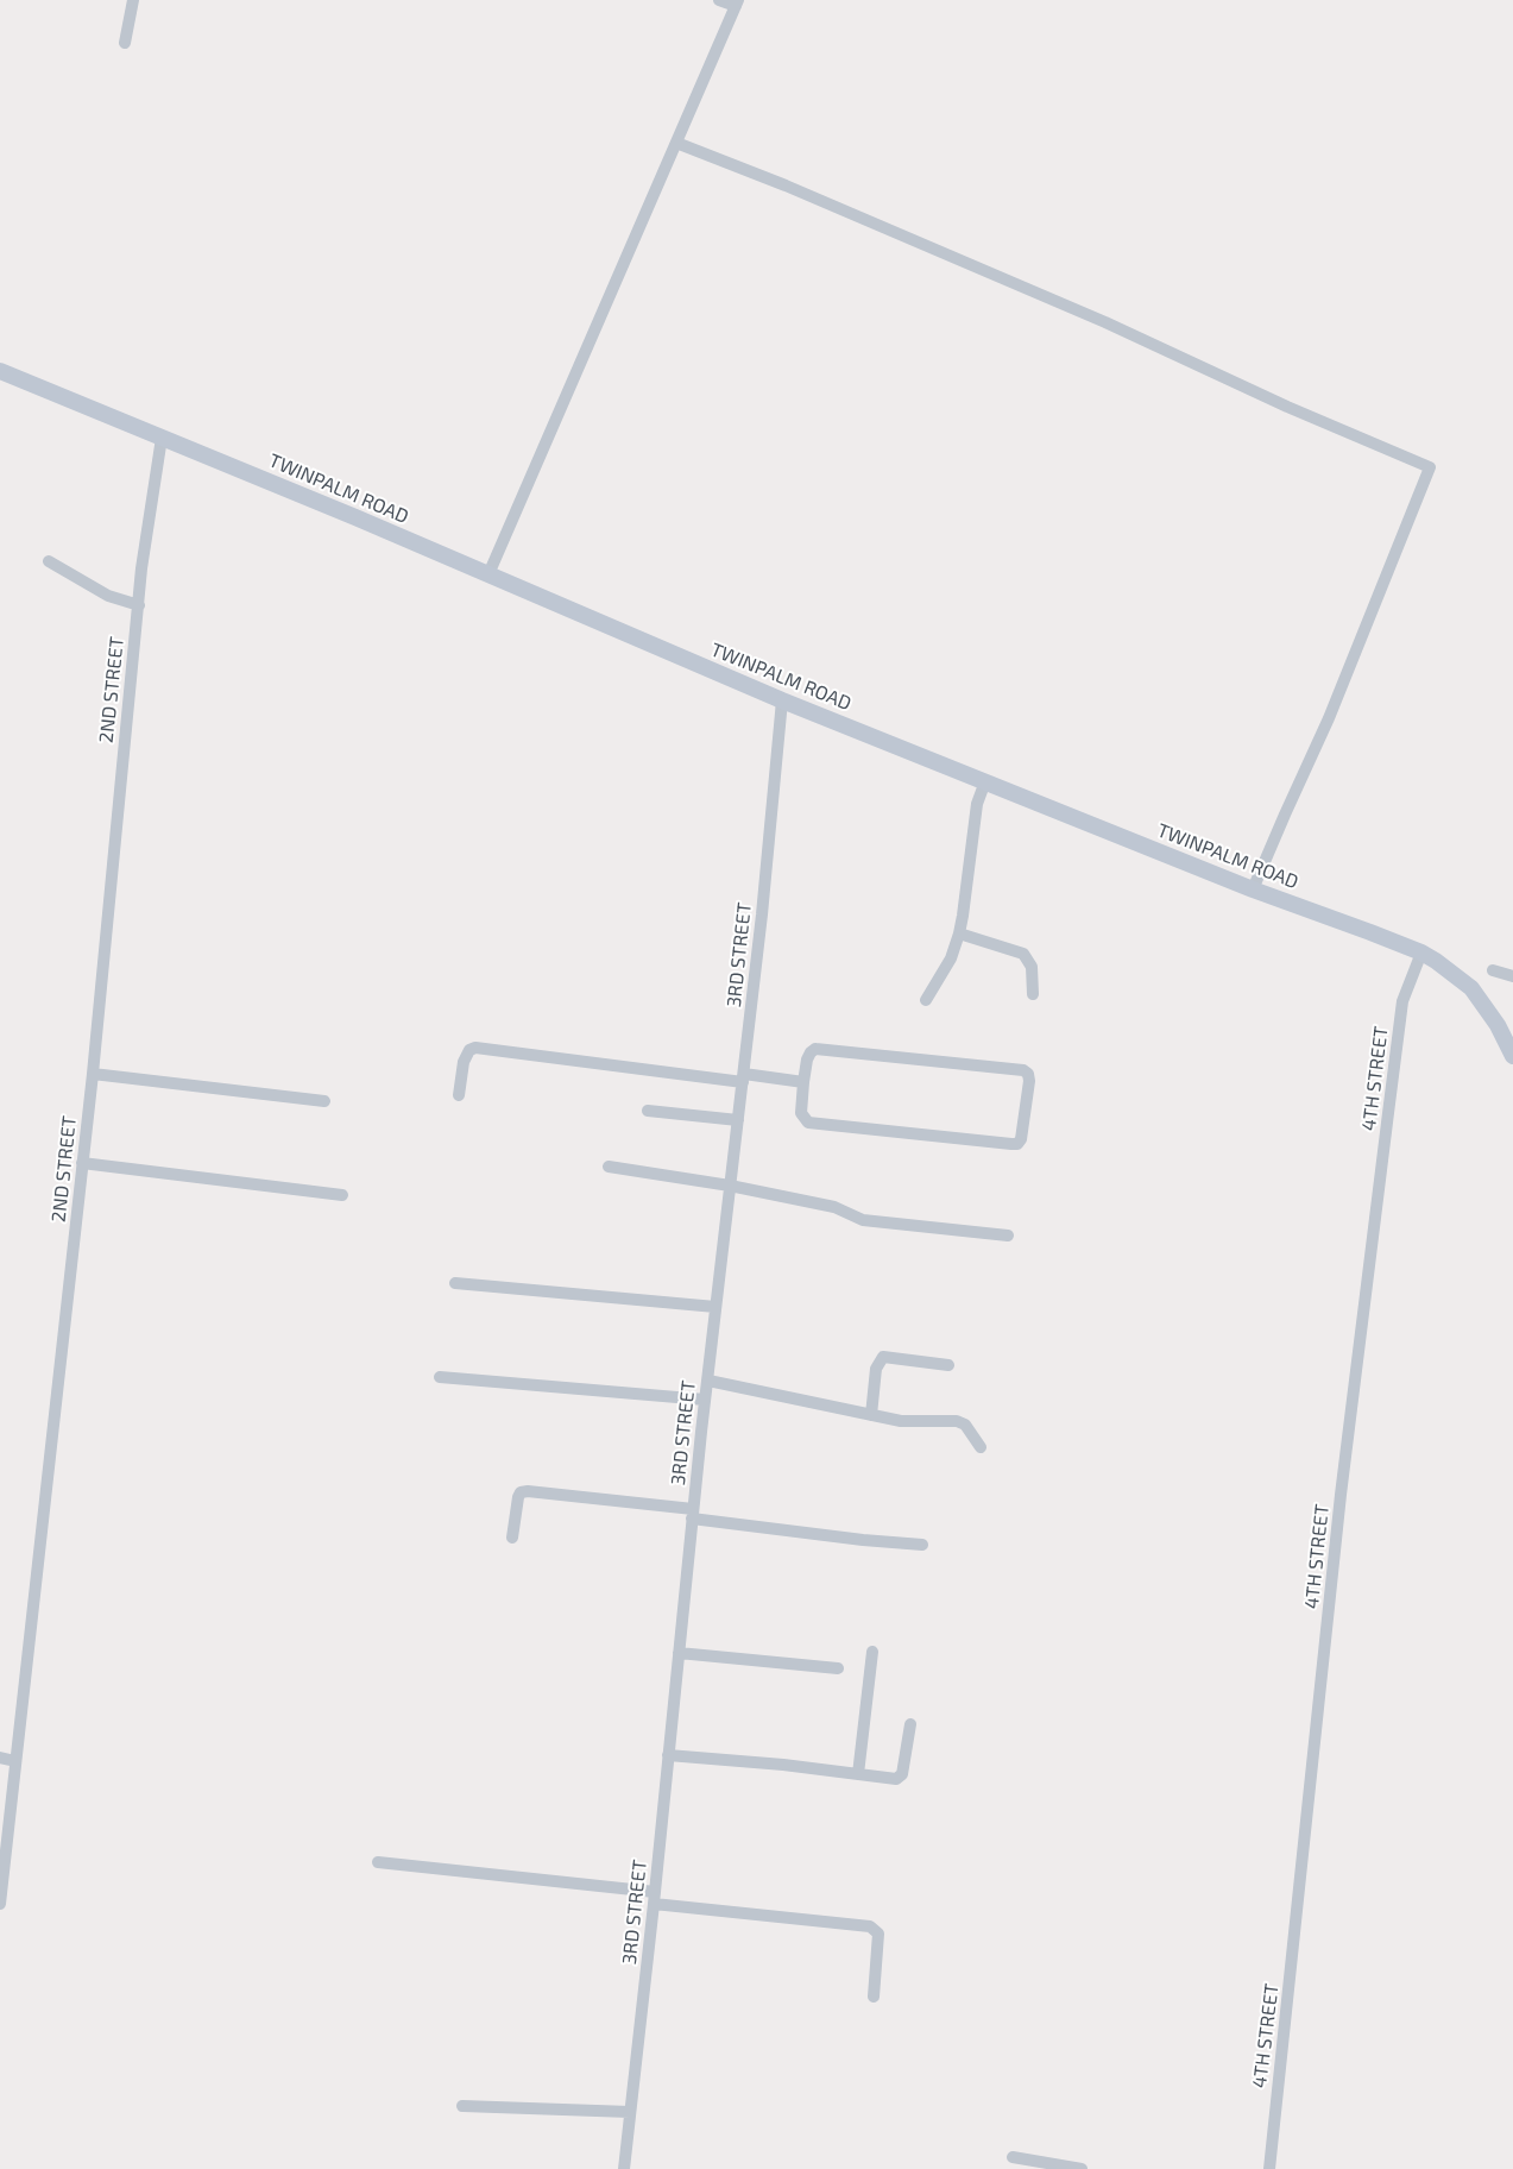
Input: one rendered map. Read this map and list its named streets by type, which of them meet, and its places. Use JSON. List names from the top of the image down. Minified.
{"streets":{"main road":["TWINPALM ROAD"],"street":["2ND STREET","3RD STREET","4TH STREET"]},"crossings":[["TWINPALM ROAD","2ND STREET"],["TWINPALM ROAD","3RD STREET"],["TWINPALM ROAD","4TH STREET"]]}
